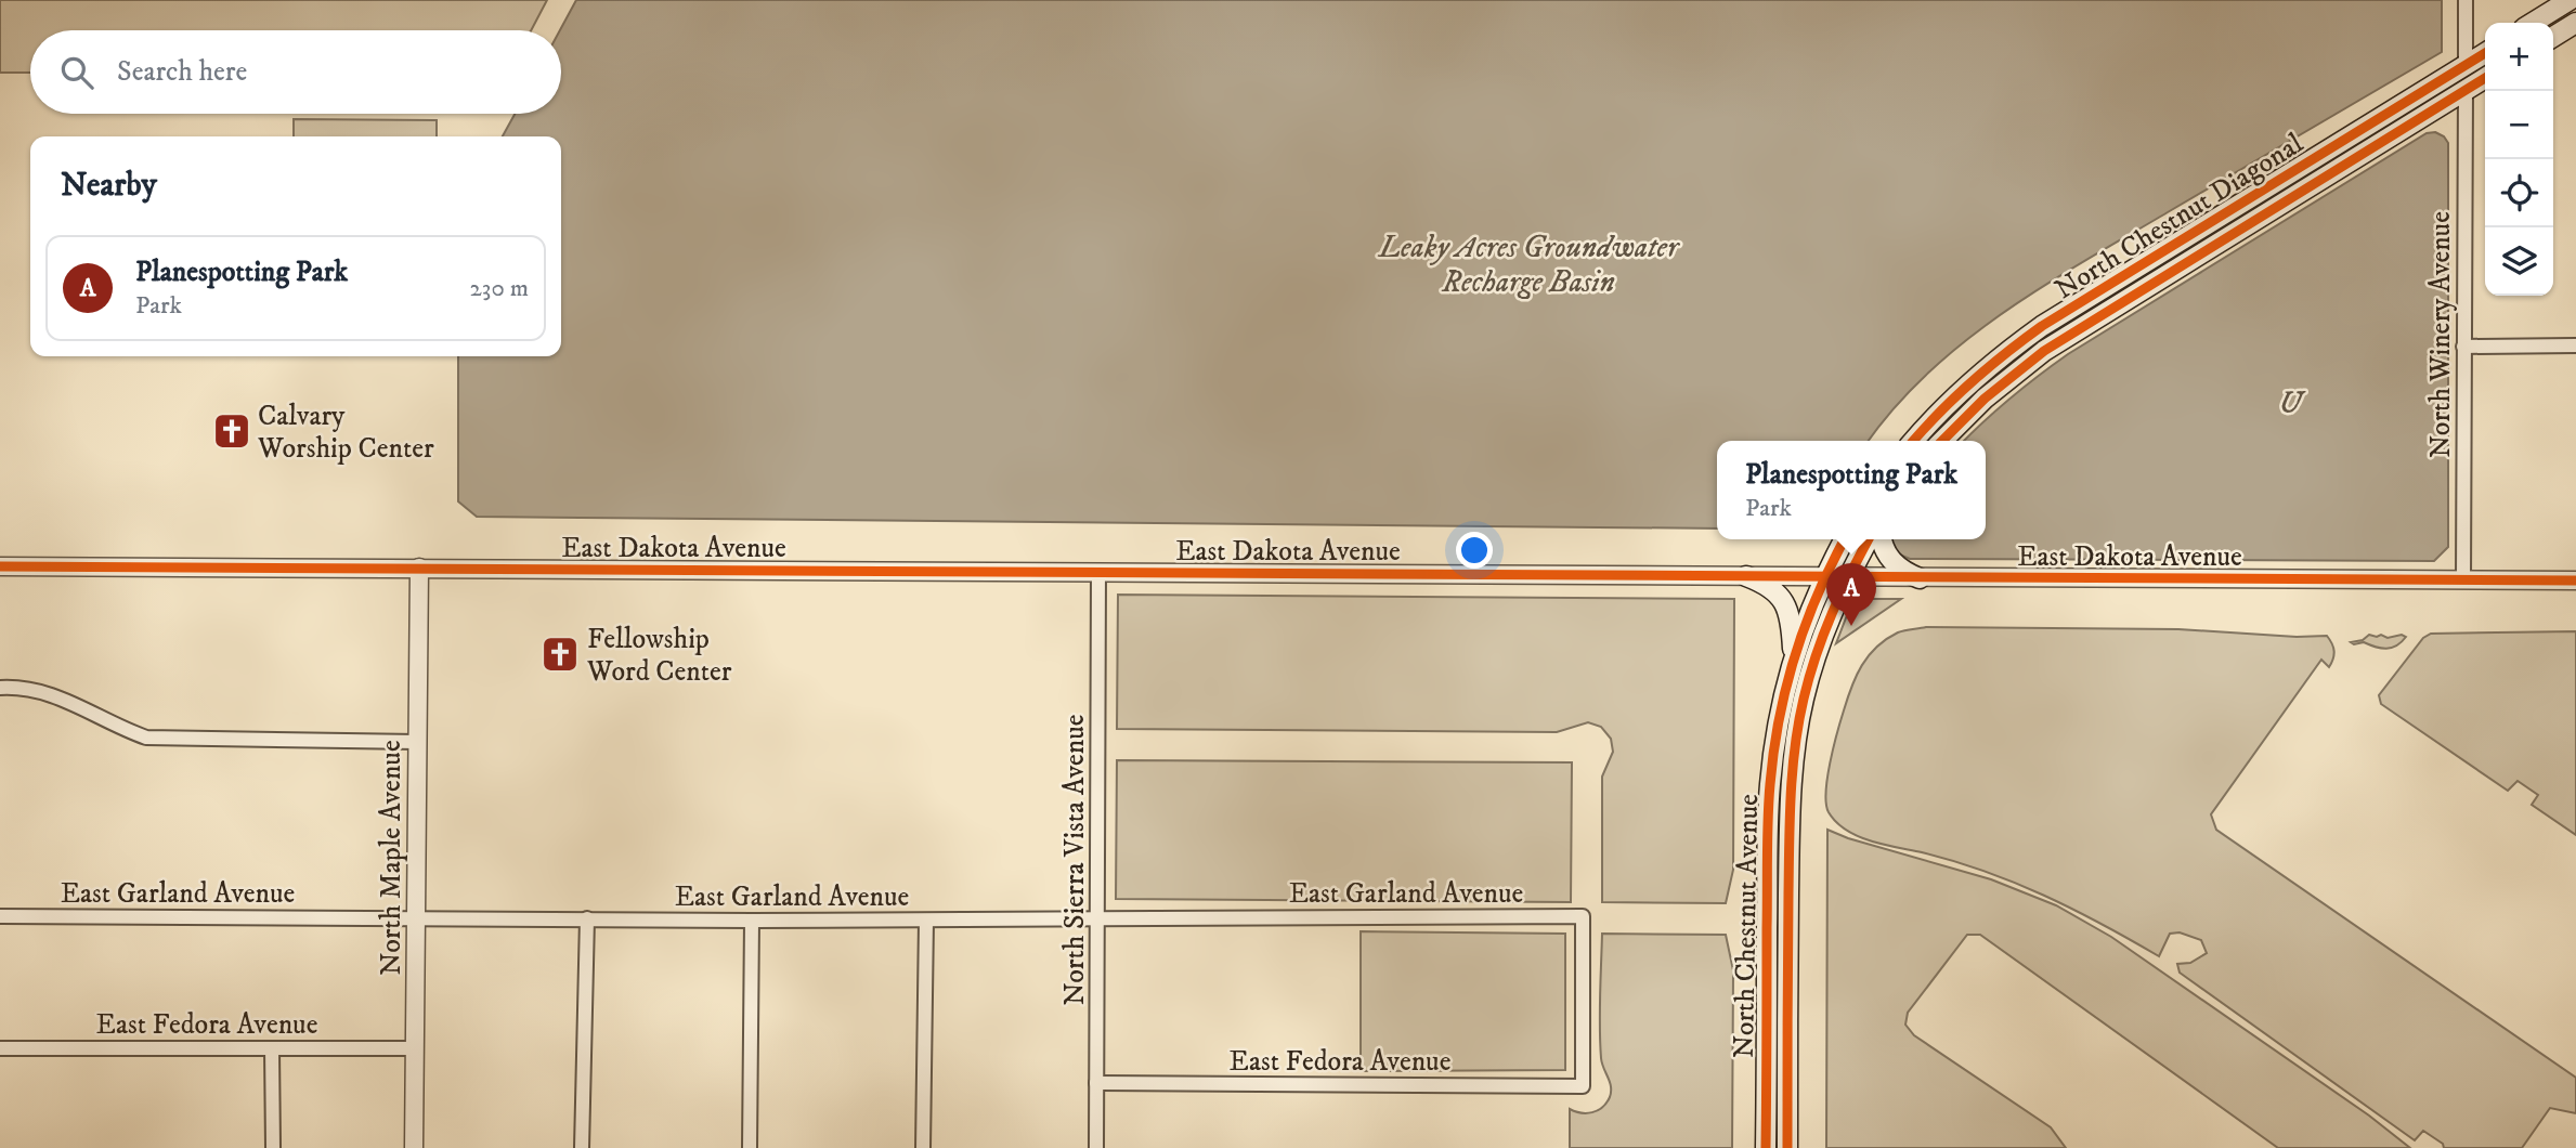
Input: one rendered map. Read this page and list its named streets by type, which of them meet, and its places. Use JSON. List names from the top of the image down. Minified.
{"streets":{"main road":["North Chestnut Diagonal","North Chestnut Avenue"],"street":["North Winery Avenue","East Dakota Avenue","North Maple Avenue","North Sierra Vista Avenue","East Garland Avenue","East Fedora Avenue"]},"crossings":[["North Chestnut Diagonal","North Winery Avenue"],["North Winery Avenue","East Dakota Avenue"],["East Dakota Avenue","North Maple Avenue"],["East Dakota Avenue","North Sierra Vista Avenue"],["East Dakota Avenue","North Chestnut Avenue"],["North Maple Avenue","East Garland Avenue"],["North Maple Avenue","East Fedora Avenue"],["North Sierra Vista Avenue","East Garland Avenue"],["North Sierra Vista Avenue","East Fedora Avenue"],["East Garland Avenue","East Fedora Avenue"]],"water":["Leaky Acres Groundwater Recharge Basin","U"],"places":{"church":["Calvary Worship Center","Fellowship Word Center"]},"page":{"map_buttons":["+","−"],"search":"Search here","heading":"Nearby","list":[{"mark":"A","name":"Planespotting Park","note":"Park","value":"230 m"}],"popup":["Planespotting Park","Park"],"pins":"A"}}
